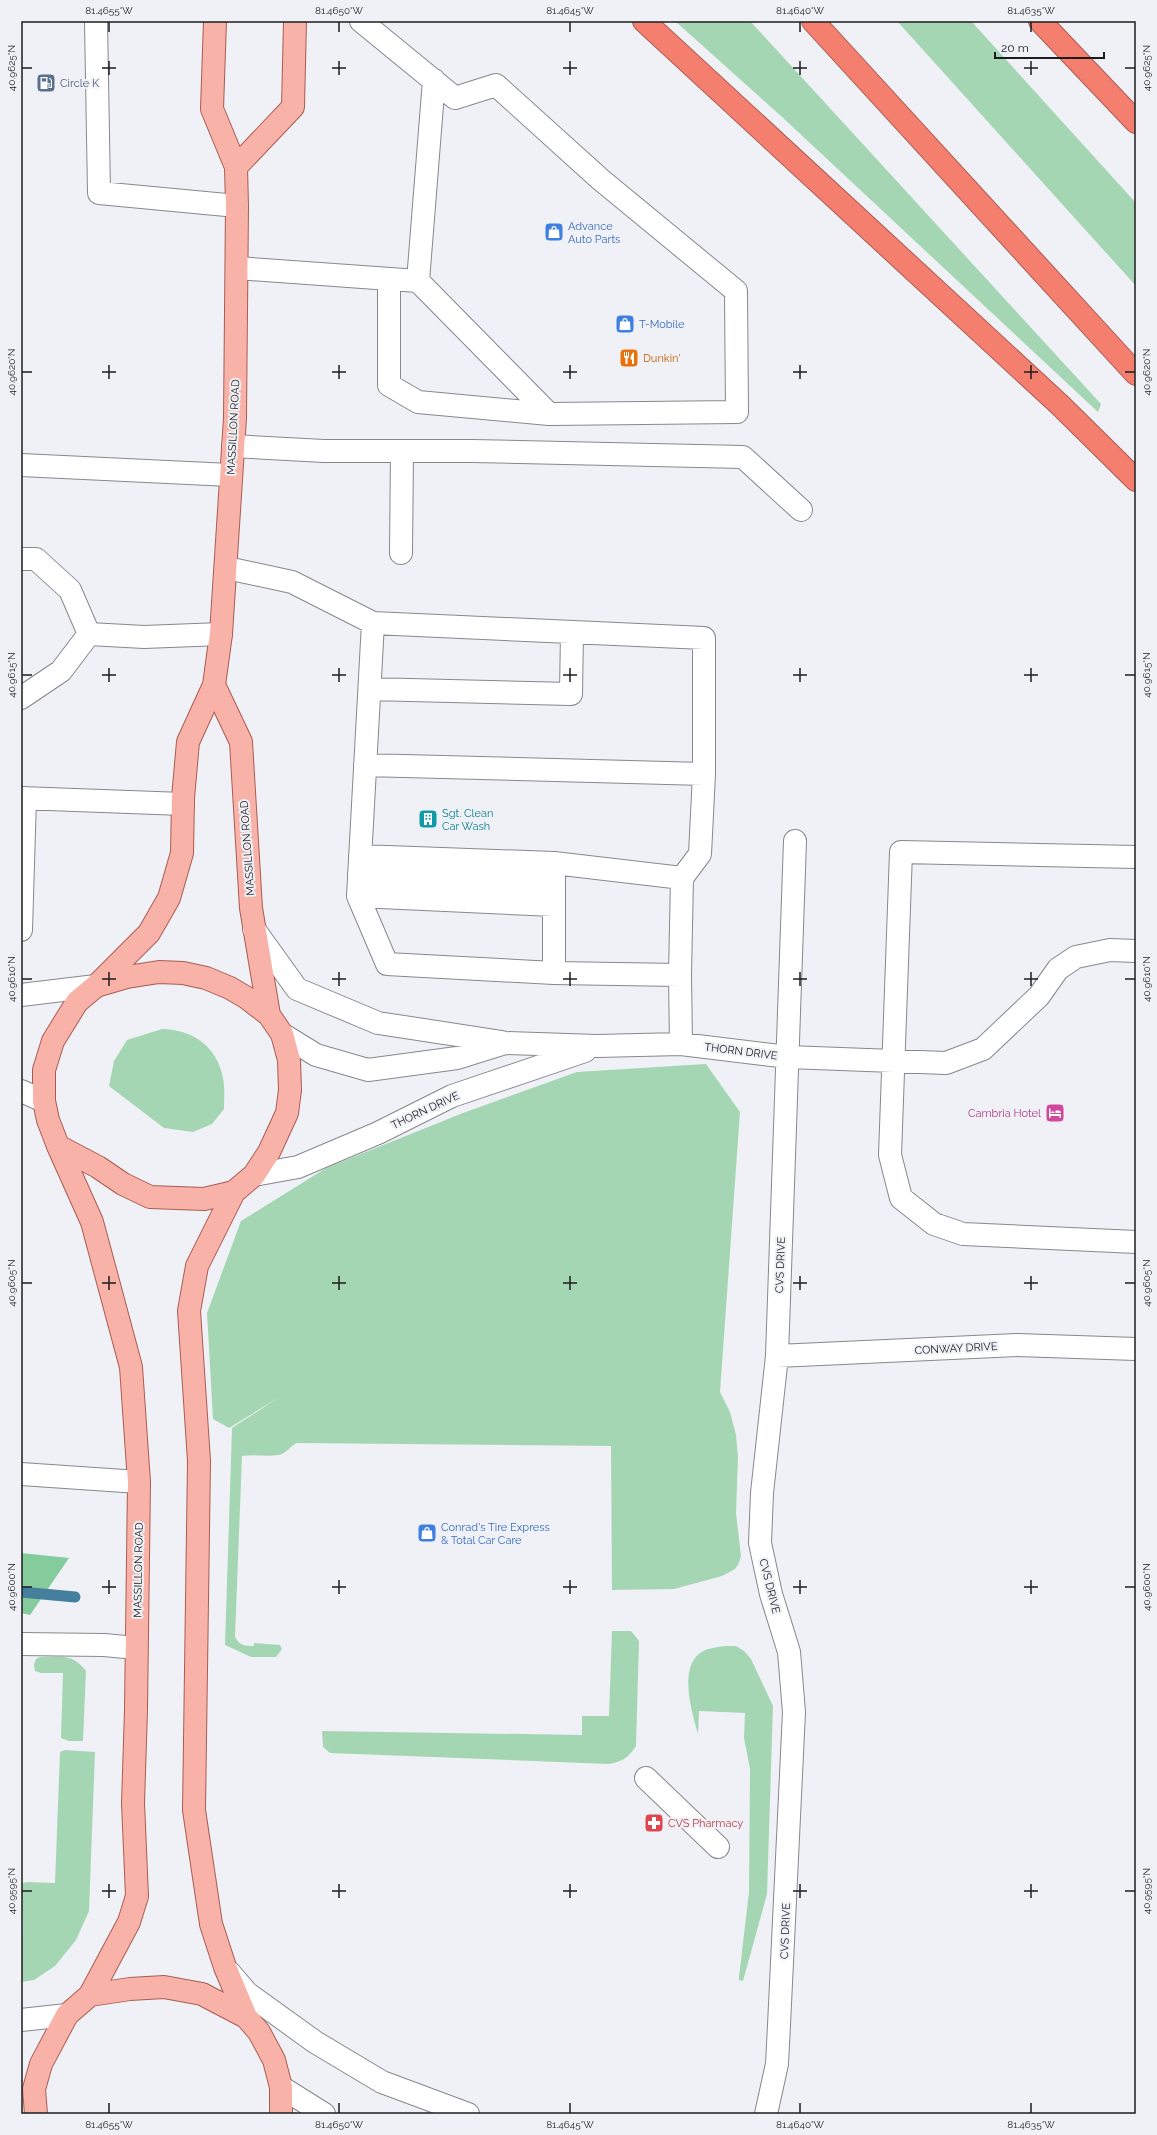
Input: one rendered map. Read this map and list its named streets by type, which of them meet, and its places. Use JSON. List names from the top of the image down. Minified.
{"streets":{"main road":["MASSILLON ROAD"],"street":["THORN DRIVE","CVS DRIVE","CONWAY DRIVE"]},"crossings":[["MASSILLON ROAD","THORN DRIVE"],["THORN DRIVE","CVS DRIVE"],["CVS DRIVE","CONWAY DRIVE"]],"places":{"fuel station":["Circle K"],"shop":["Advance Auto Parts","T-Mobile","Conrad's Tire Express & Total Car Care"],"restaurant":["Dunkin'"],"building":["Sgt. Clean Car Wash"],"hotel":["Cambria Hotel"],"pharmacy":["CVS Pharmacy"]},"scale_bar":"20 m","coordinates":["81.4655°W","81.4650°W","81.4645°W","81.4640°W","81.4635°W","40.9625°N","40.9620°N","40.9615°N","40.9610°N","40.9605°N","40.9600°N","40.9595°N"]}
